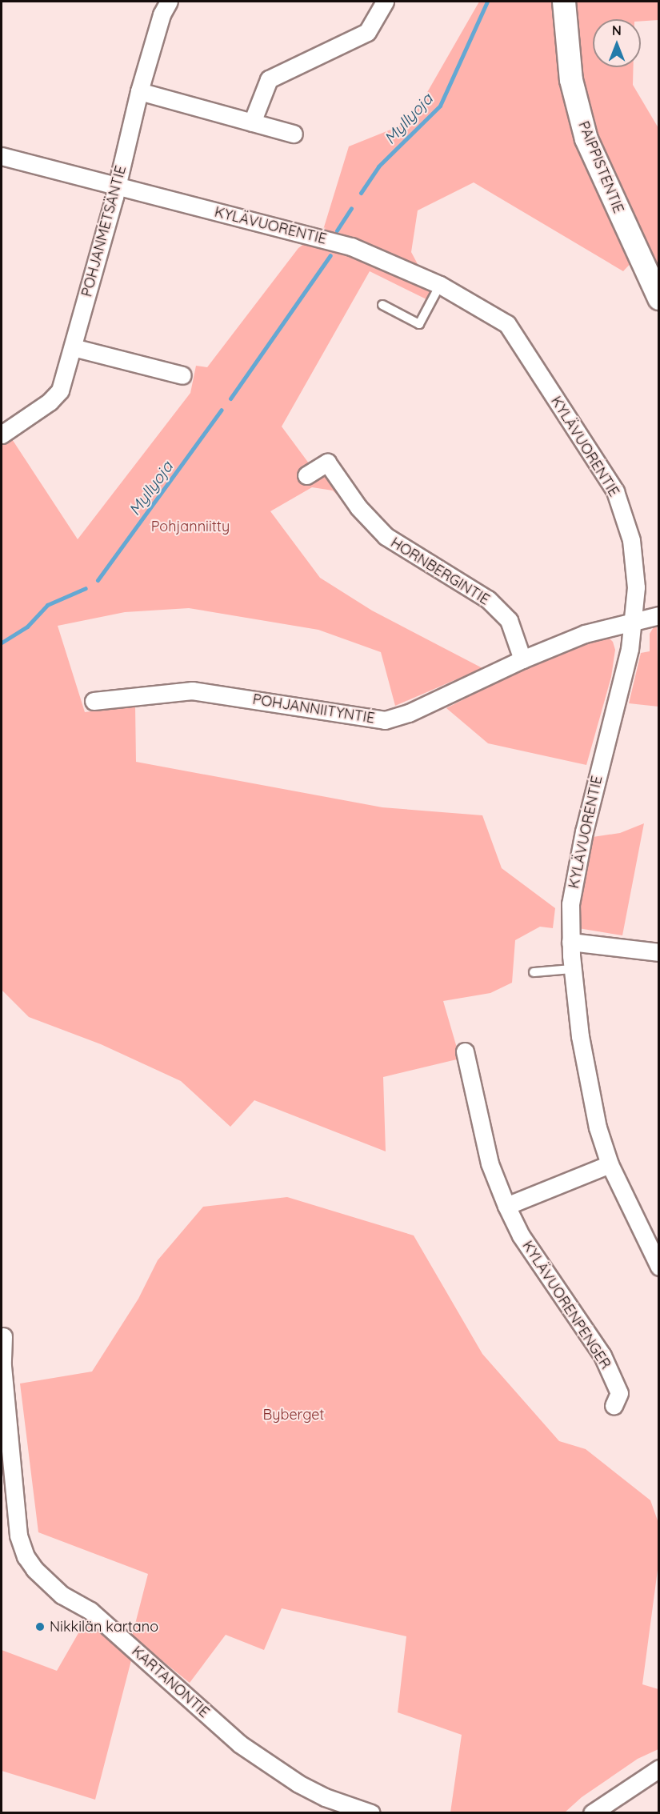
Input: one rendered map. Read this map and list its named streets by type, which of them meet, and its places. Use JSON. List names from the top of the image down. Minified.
{"streets":{"street":["PAIPPISTENTIE","KYLÄVUORENTIE","POHJANMETSÄNTIE","HORNBERGINTIE","POHJANNIITYNTIE","KYLÄVUORENPENGER","KARTANONTIE"]},"crossings":[["KYLÄVUORENTIE","POHJANMETSÄNTIE"],["KYLÄVUORENTIE","POHJANNIITYNTIE"],["HORNBERGINTIE","POHJANNIITYNTIE"]],"water":["Myllyoja"],"parks":["Pohjanniitty","Byberget"],"places":["Nikkilän kartano"],"north":"top"}
